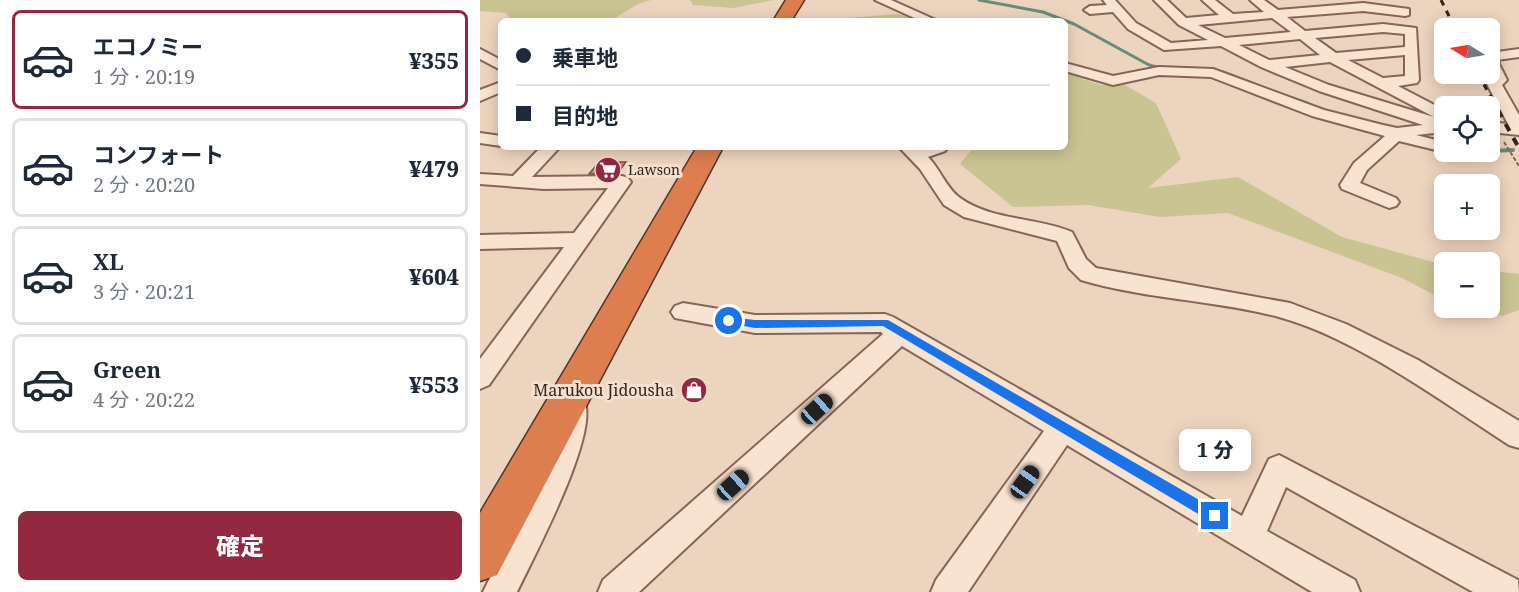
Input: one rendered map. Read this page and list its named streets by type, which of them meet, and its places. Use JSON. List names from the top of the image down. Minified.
{"places":{"supermarket":["Lawson"],"shop":["Marukou Jidousha"]},"north":"left","page":{"list":[{"name":"エコノミー","note":"1 分 · 20:19","value":"¥355"},{"name":"コンフォート","note":"2 分 · 20:20","value":"¥479"},{"name":"XL","note":"3 分 · 20:21","value":"¥604"},{"name":"Green","note":"4 分 · 20:22","value":"¥553"}],"map_buttons":["+","−"],"banner":["乗車地","目的地"],"bubble":"1 分","buttons":"確定"}}
